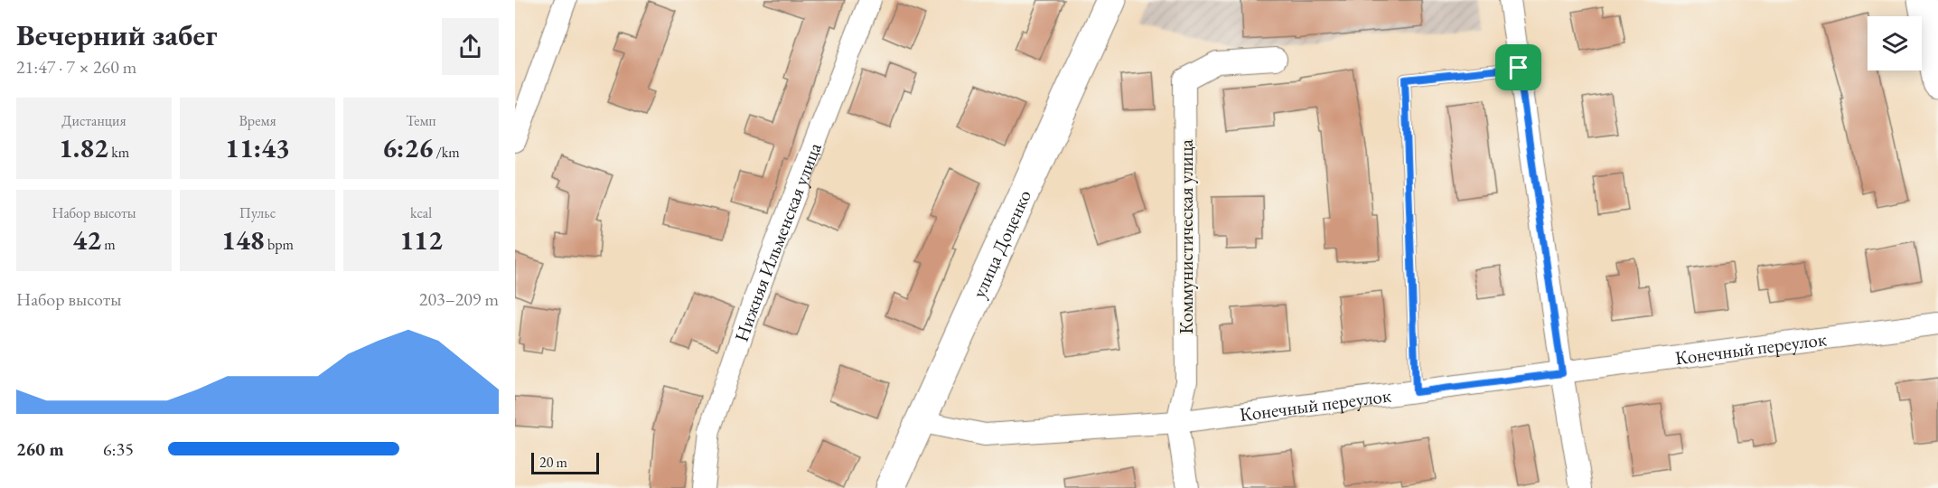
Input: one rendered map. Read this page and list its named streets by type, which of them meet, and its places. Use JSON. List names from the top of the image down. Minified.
{"streets":{"main road":["улица Доценко"],"street":["Коммунистическая улица","Нижняя Ильменская улица","Конечный переулок"]},"crossings":[["Коммунистическая улица","Конечный переулок"],["улица Доценко","Конечный переулок"]],"scale_bar":"20 m","page":{"heading":["Вечерний забег","21:47 · 7 × 260 m"],"stats":[["Дистанция","1.82 km"],["Время","11:43"],["Темп","6:26 /km"],["Набор высоты","42 m"],["Пульс","148 bpm"],["kcal","112"]],"chart":["Набор высоты","203–209 m"],"list":[{"name":"260 m","note":"6:35"}],"scale":"20 m"}}
